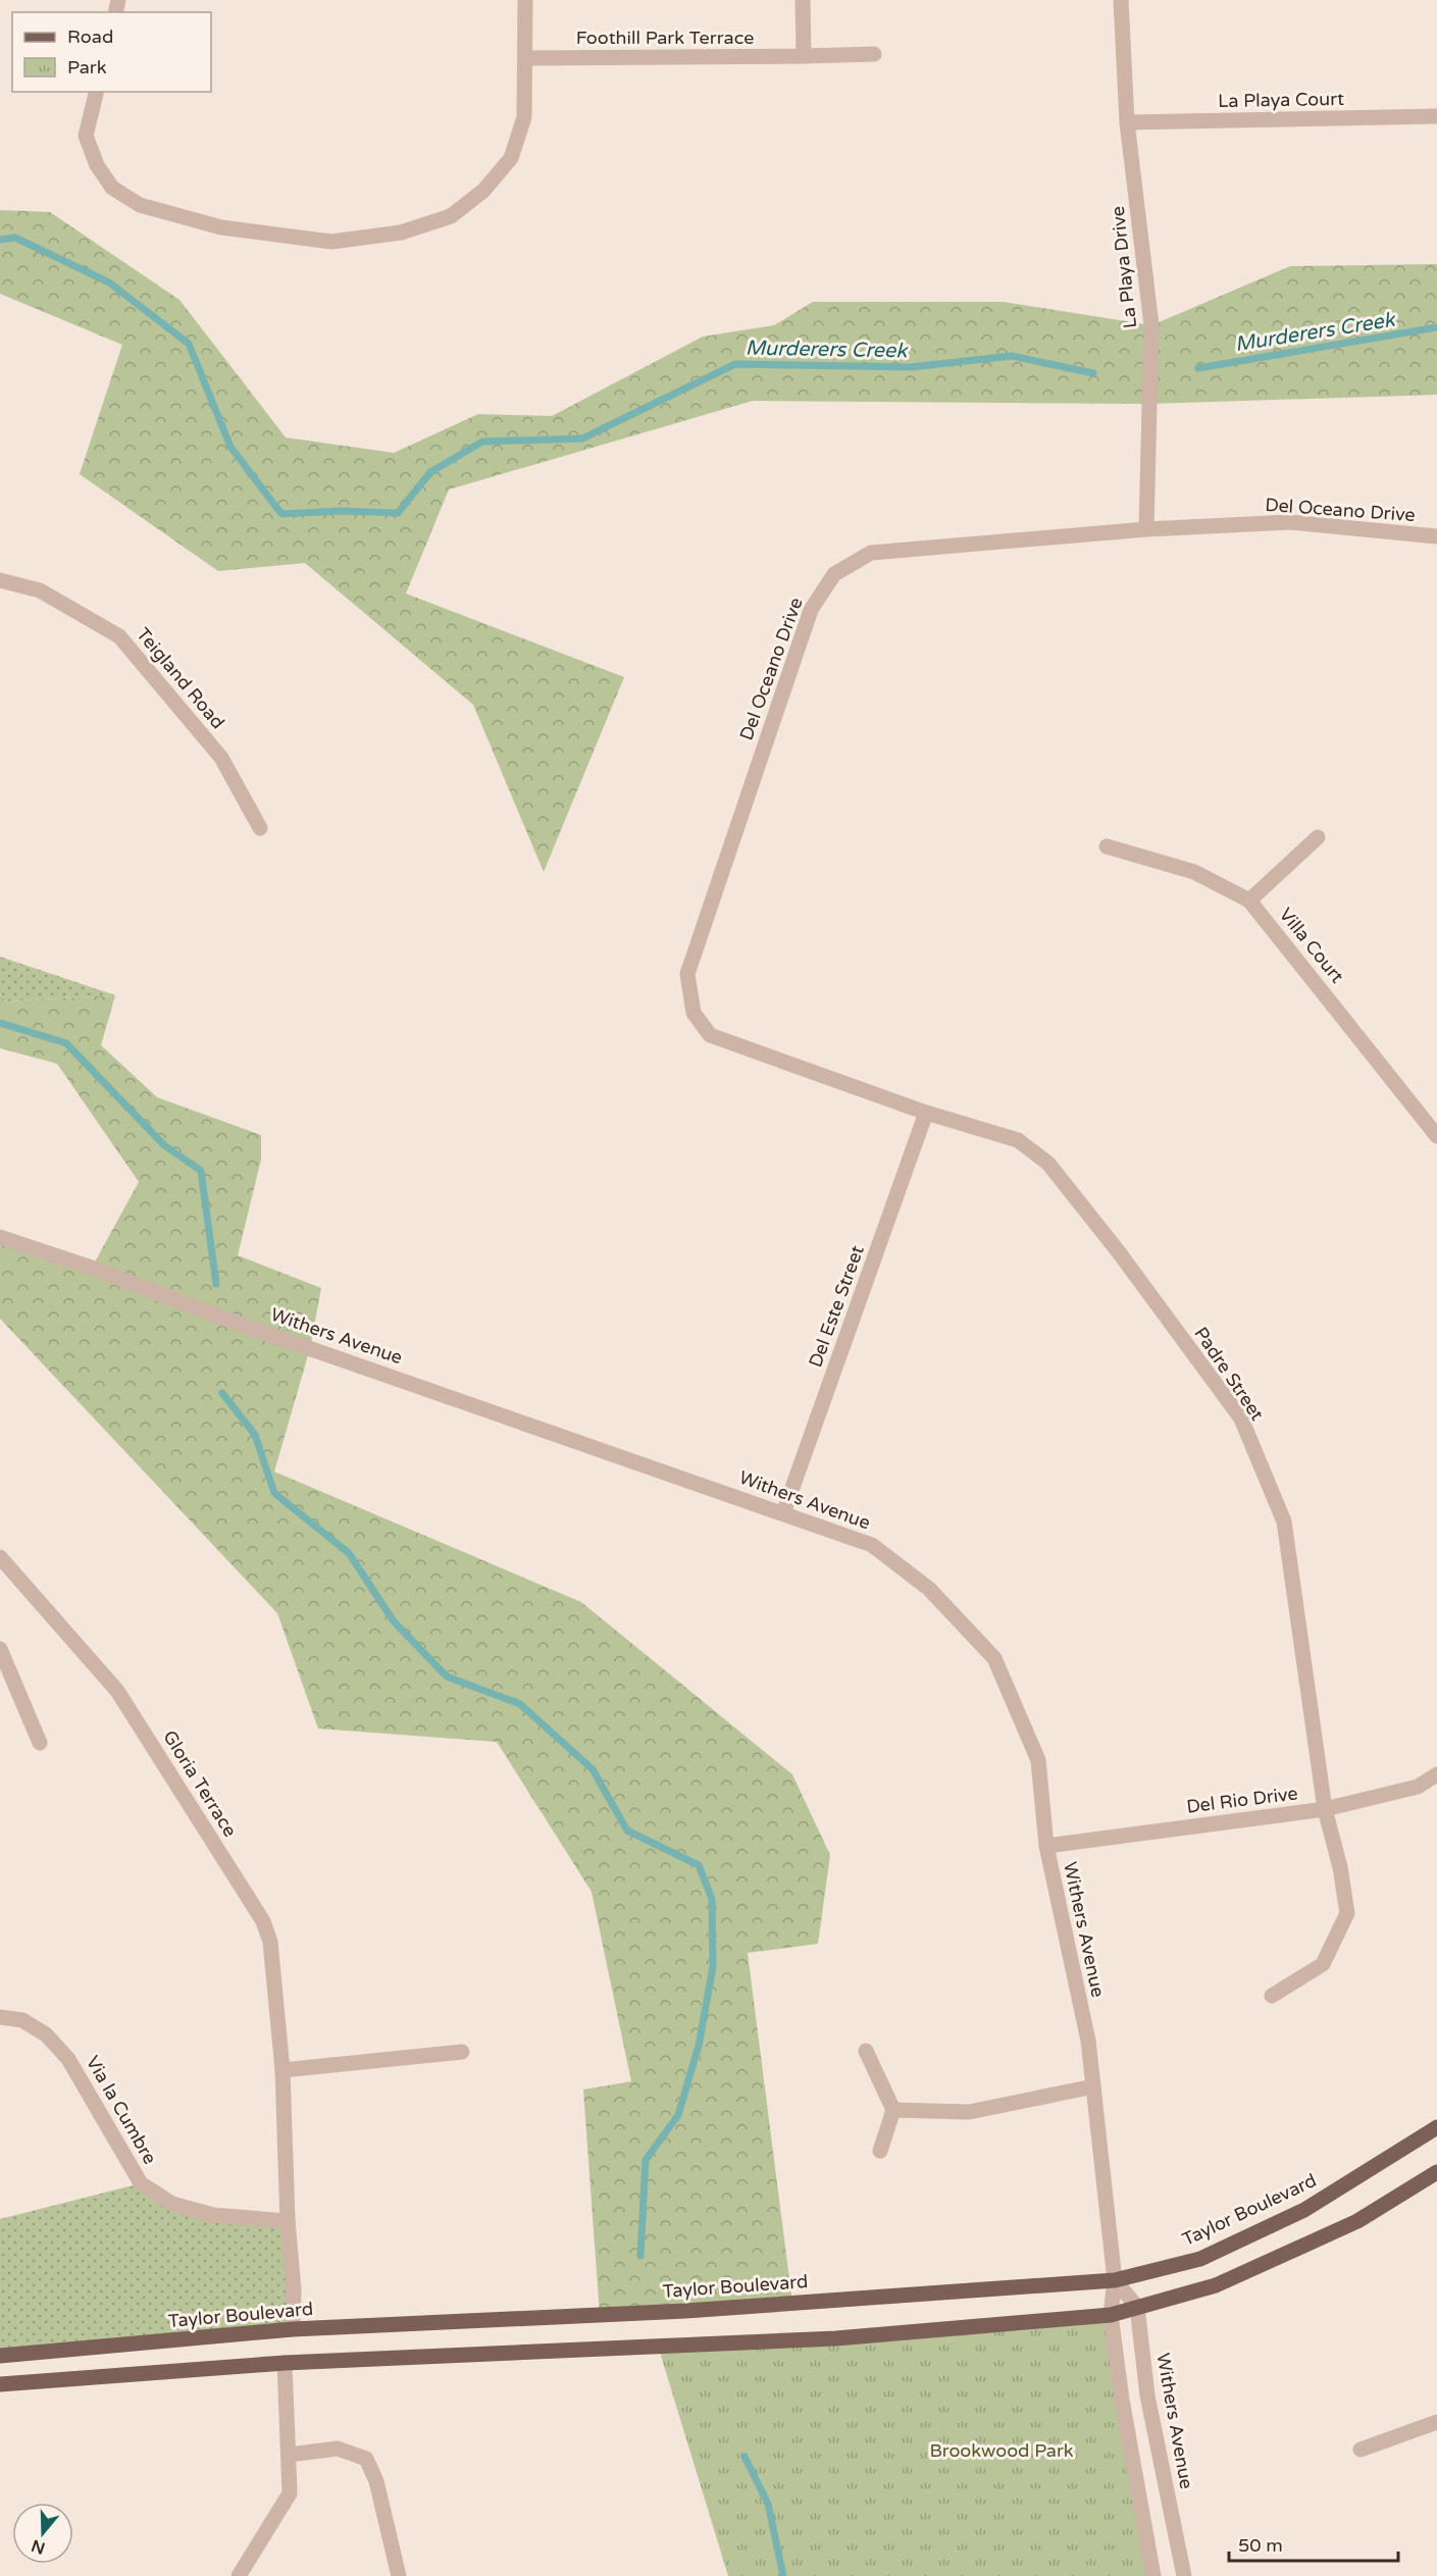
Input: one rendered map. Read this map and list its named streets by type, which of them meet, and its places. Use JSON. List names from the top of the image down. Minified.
{"streets":{"main road":["Taylor Boulevard"],"street":["Foothill Park Terrace","La Playa Court","La Playa Drive","Del Oceano Drive","Teigland Road","Villa Court","Del Este Street","Withers Avenue","Padre Street","Gloria Terrace","Del Rio Drive","Via la Cumbre"]},"crossings":[["La Playa Court","La Playa Drive"],["La Playa Drive","Del Oceano Drive"],["Del Oceano Drive","Del Este Street"],["Del Oceano Drive","Padre Street"],["Del Este Street","Withers Avenue"],["Del Este Street","Padre Street"],["Withers Avenue","Del Rio Drive"],["Withers Avenue","Taylor Boulevard"],["Padre Street","Del Rio Drive"],["Gloria Terrace","Via la Cumbre"],["Gloria Terrace","Taylor Boulevard"]],"water":["Murderers Creek"],"parks":["Brookwood Park"],"legend":["Road","Park"],"scale_bar":"50 m","north":"bottom"}
